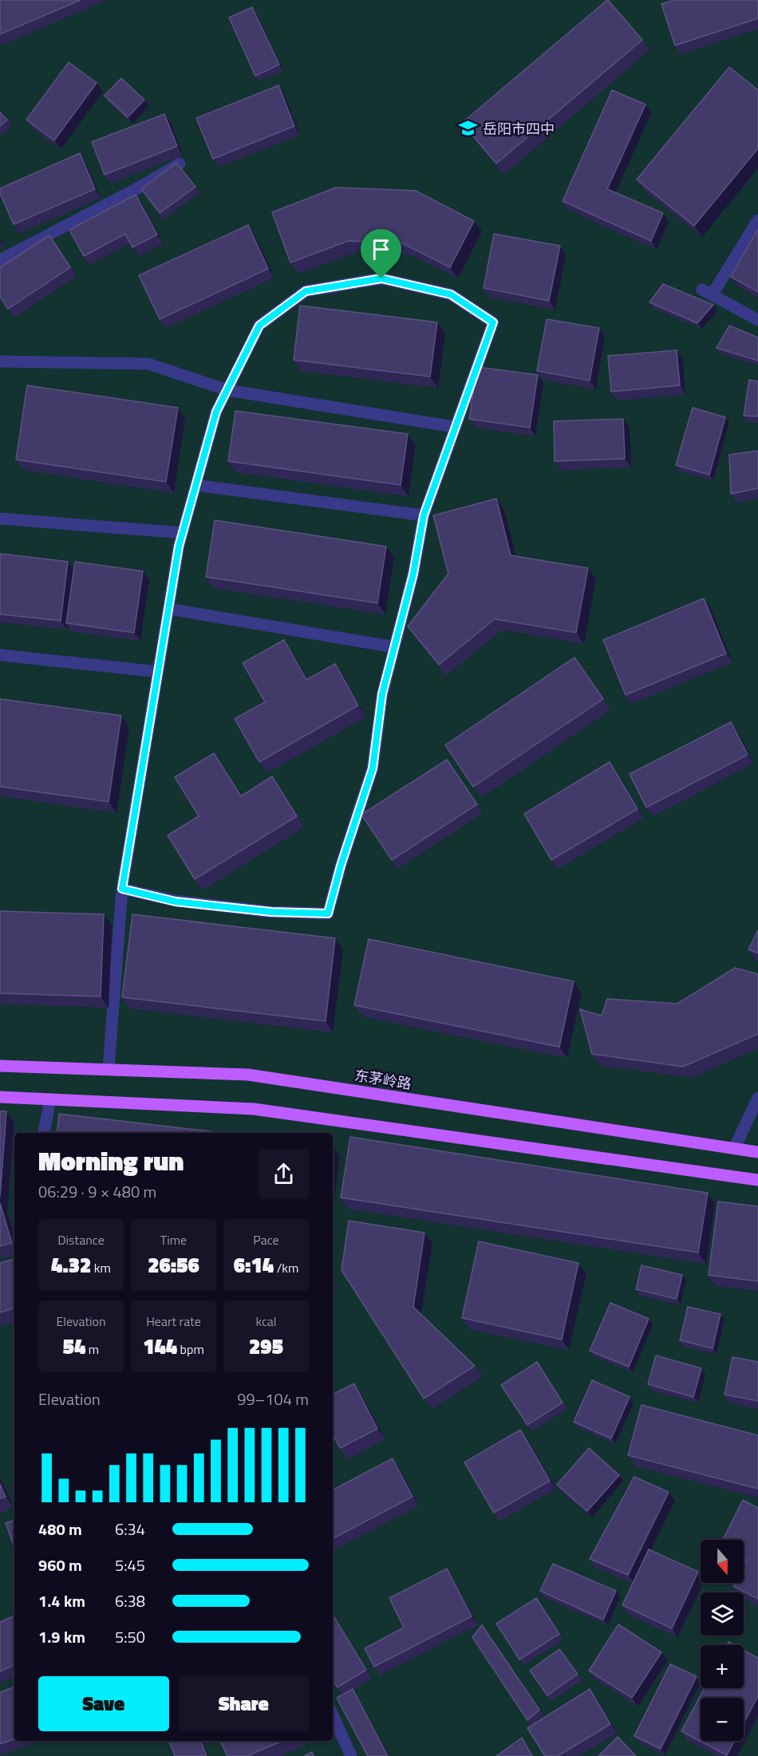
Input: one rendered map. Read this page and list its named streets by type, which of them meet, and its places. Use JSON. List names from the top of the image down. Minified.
{"streets":{"main road":["东茅岭路"]},"places":{"school or university":["岳阳市四中"]},"north":"bottom","page":{"heading":["Morning run","06:29 · 9 × 480 m"],"stats":[["Distance","4.32 km"],["Time","26:56"],["Pace","6:14 /km"],["Elevation","54 m"],["Heart rate","144 bpm"],["kcal","295"]],"chart":["Elevation","99–104 m"],"list":[{"name":"480 m","note":"6:34"},{"name":"960 m","note":"5:45"},{"name":"1.4 km","note":"6:38"},{"name":"1.9 km","note":"5:50"}],"map_buttons":["+","−"],"buttons":["Save","Share"]}}
